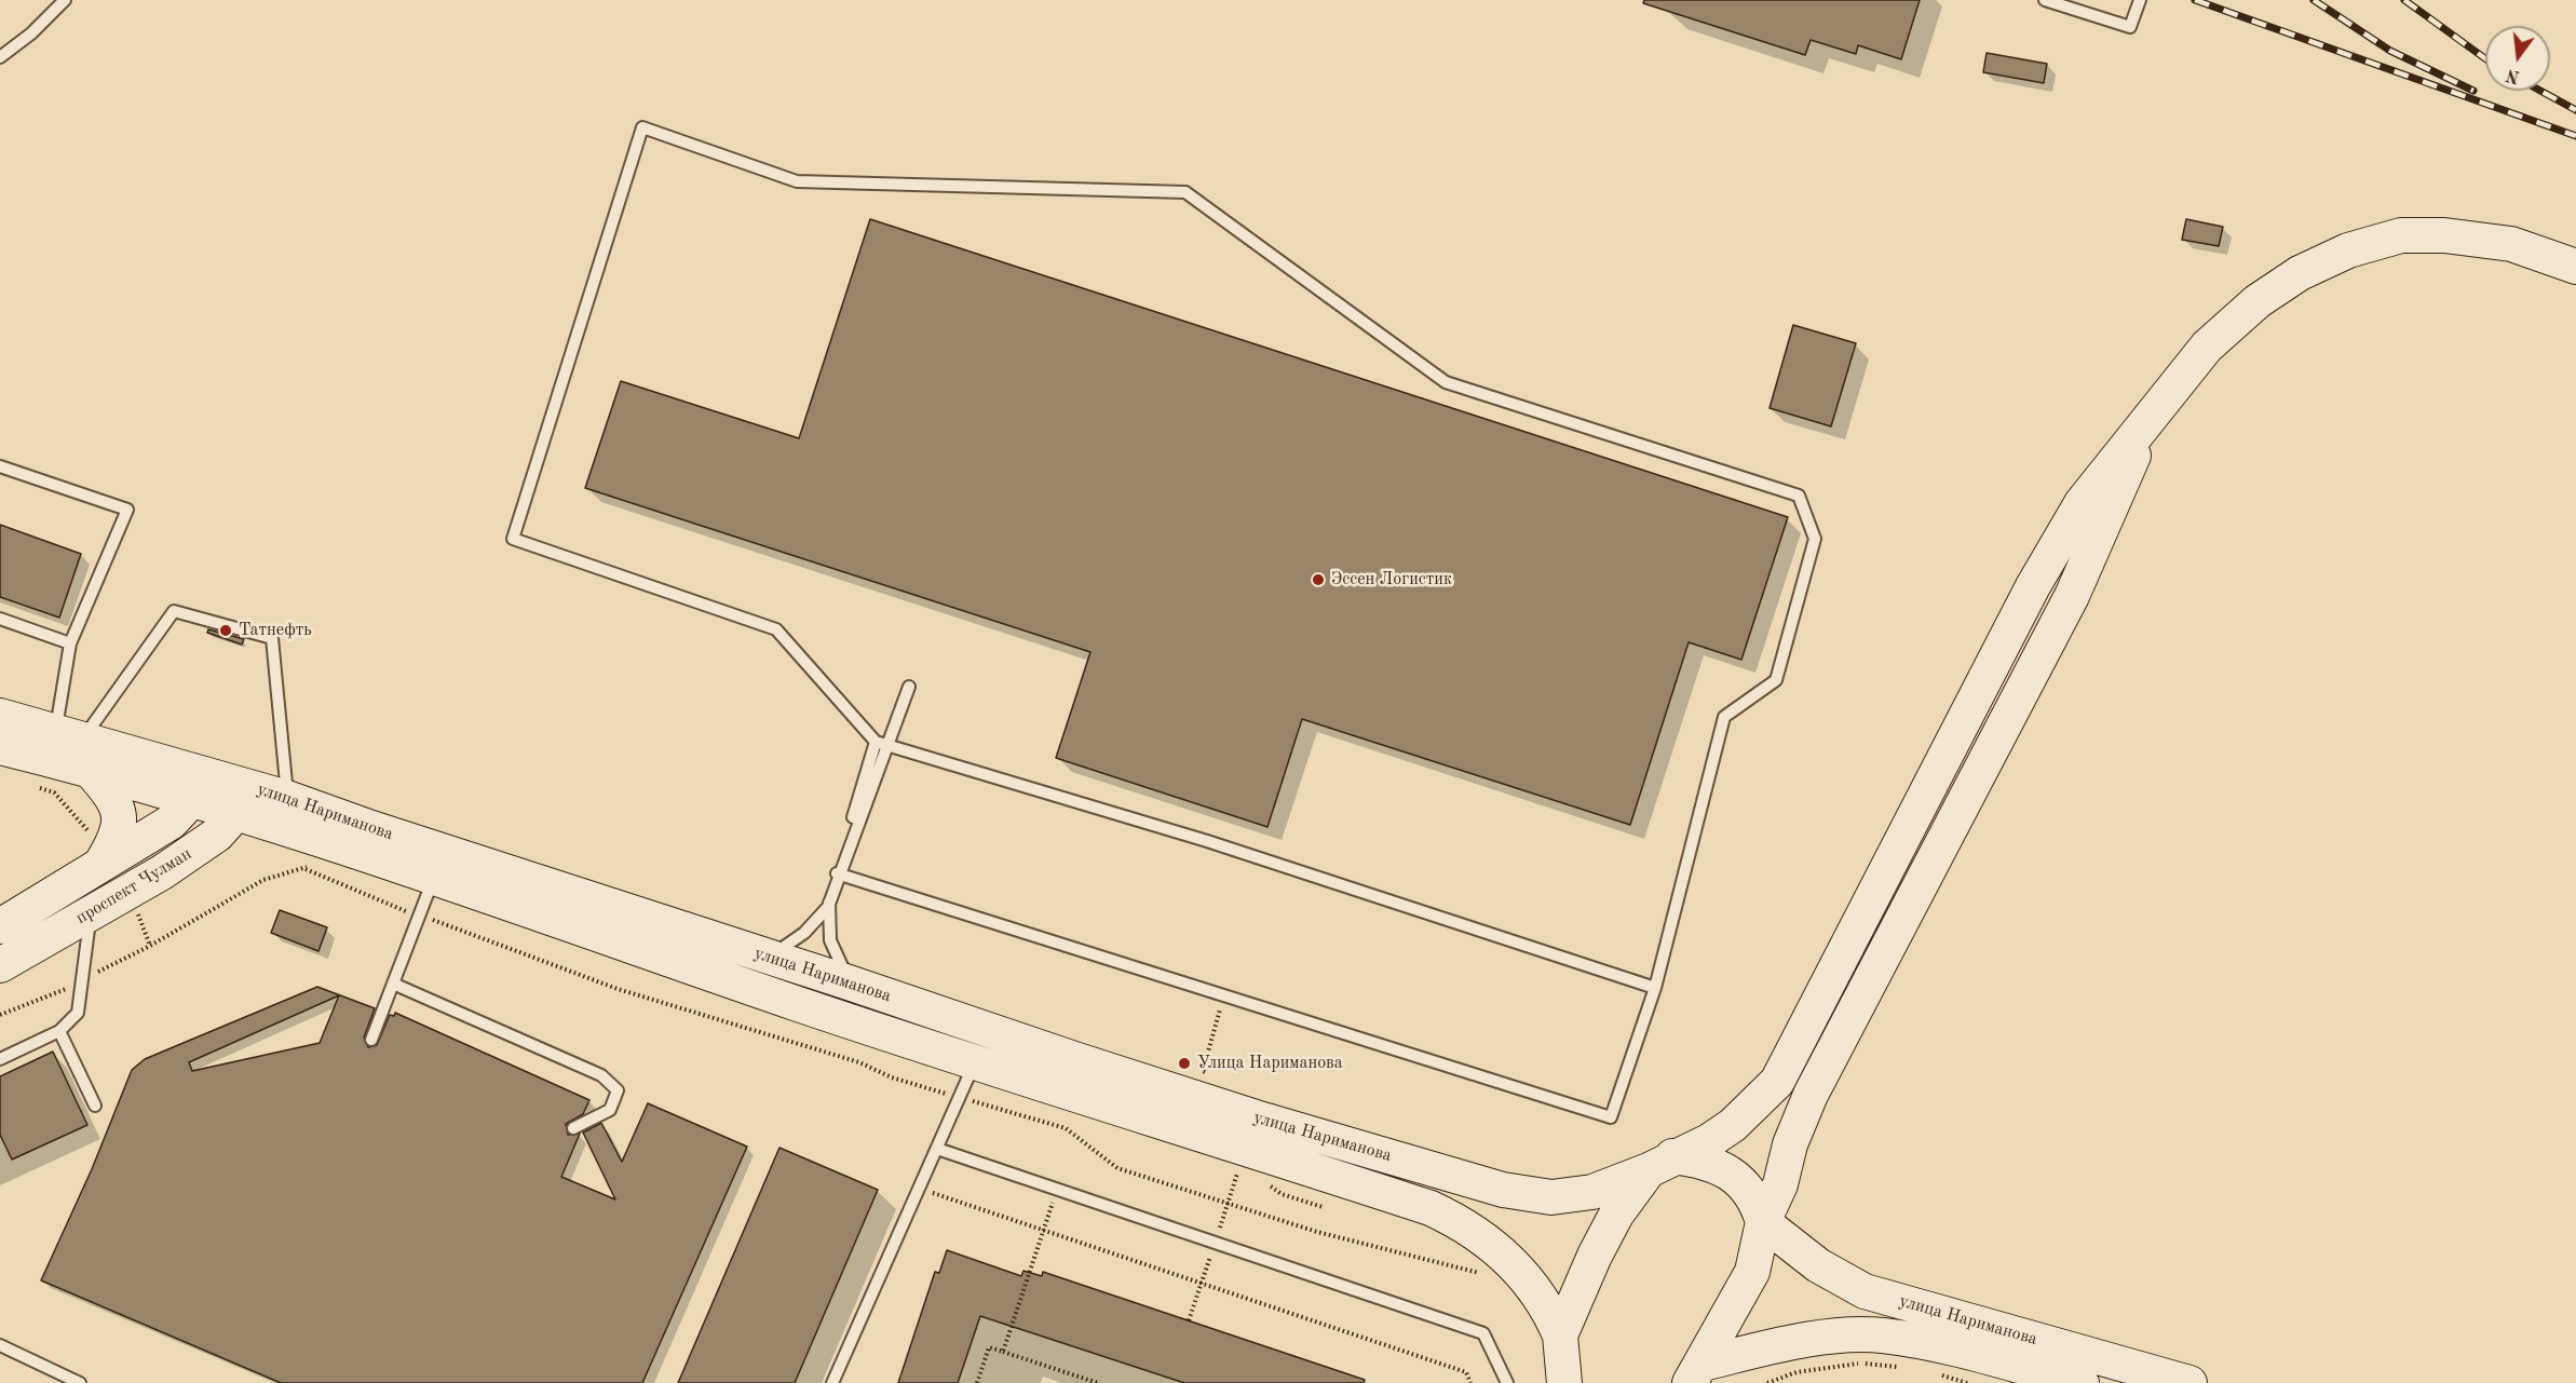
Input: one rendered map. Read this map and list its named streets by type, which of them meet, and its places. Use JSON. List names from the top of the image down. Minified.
{"streets":{"main road":["улица Нариманова","проспект Чулман"]},"crossings":[["улица Нариманова","проспект Чулман"]],"places":["Эссен Логистик","Татнефть","Улица Нариманова"],"north":"bottom"}
